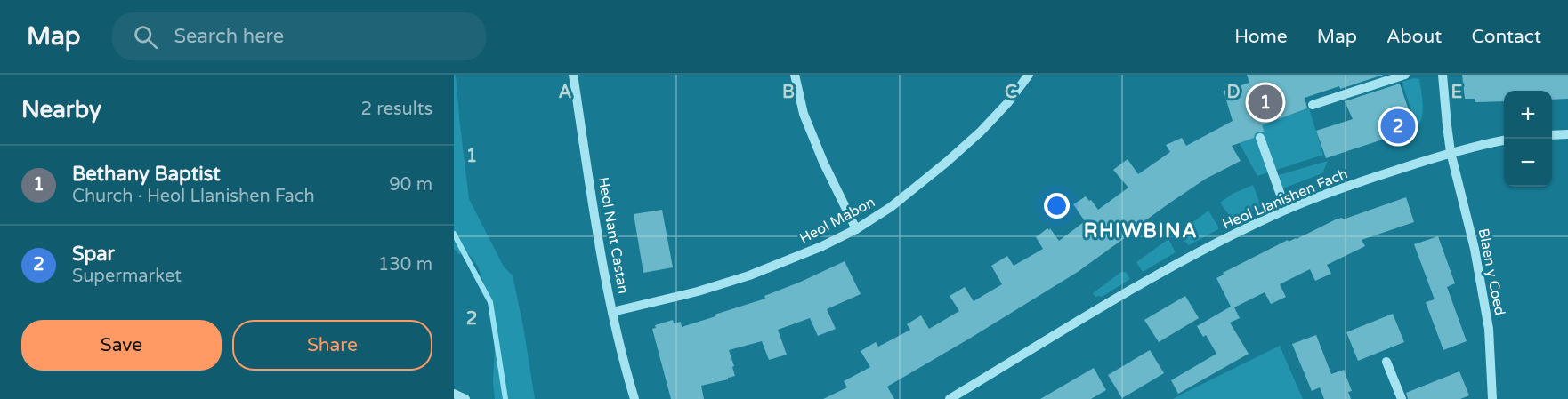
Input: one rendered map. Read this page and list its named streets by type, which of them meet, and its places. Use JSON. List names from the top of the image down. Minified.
{"streets":{"street":["Heol Llanishen Fach","Heol Mabon","Heol Nant Castan","Blaen y Coed"]},"crossings":[["Heol Llanishen Fach","Blaen y Coed"],["Heol Mabon","Heol Nant Castan"]],"districts":["RHIWBINA"],"page":{"header":"Map","search":"Search here","nav":["Home","Map","About","Contact"],"heading":["Nearby","2 results"],"pins":["1","2"],"map_buttons":["+","−"],"list":[{"mark":"1","name":"Bethany Baptist","note":"Church · Heol Llanishen Fach","value":"90 m"},{"mark":"2","name":"Spar","note":"Supermarket","value":"130 m"}],"buttons":["Save","Share"]},"grid":{"columns":["A","B","C","D","E"],"rows":["1","2"]}}
